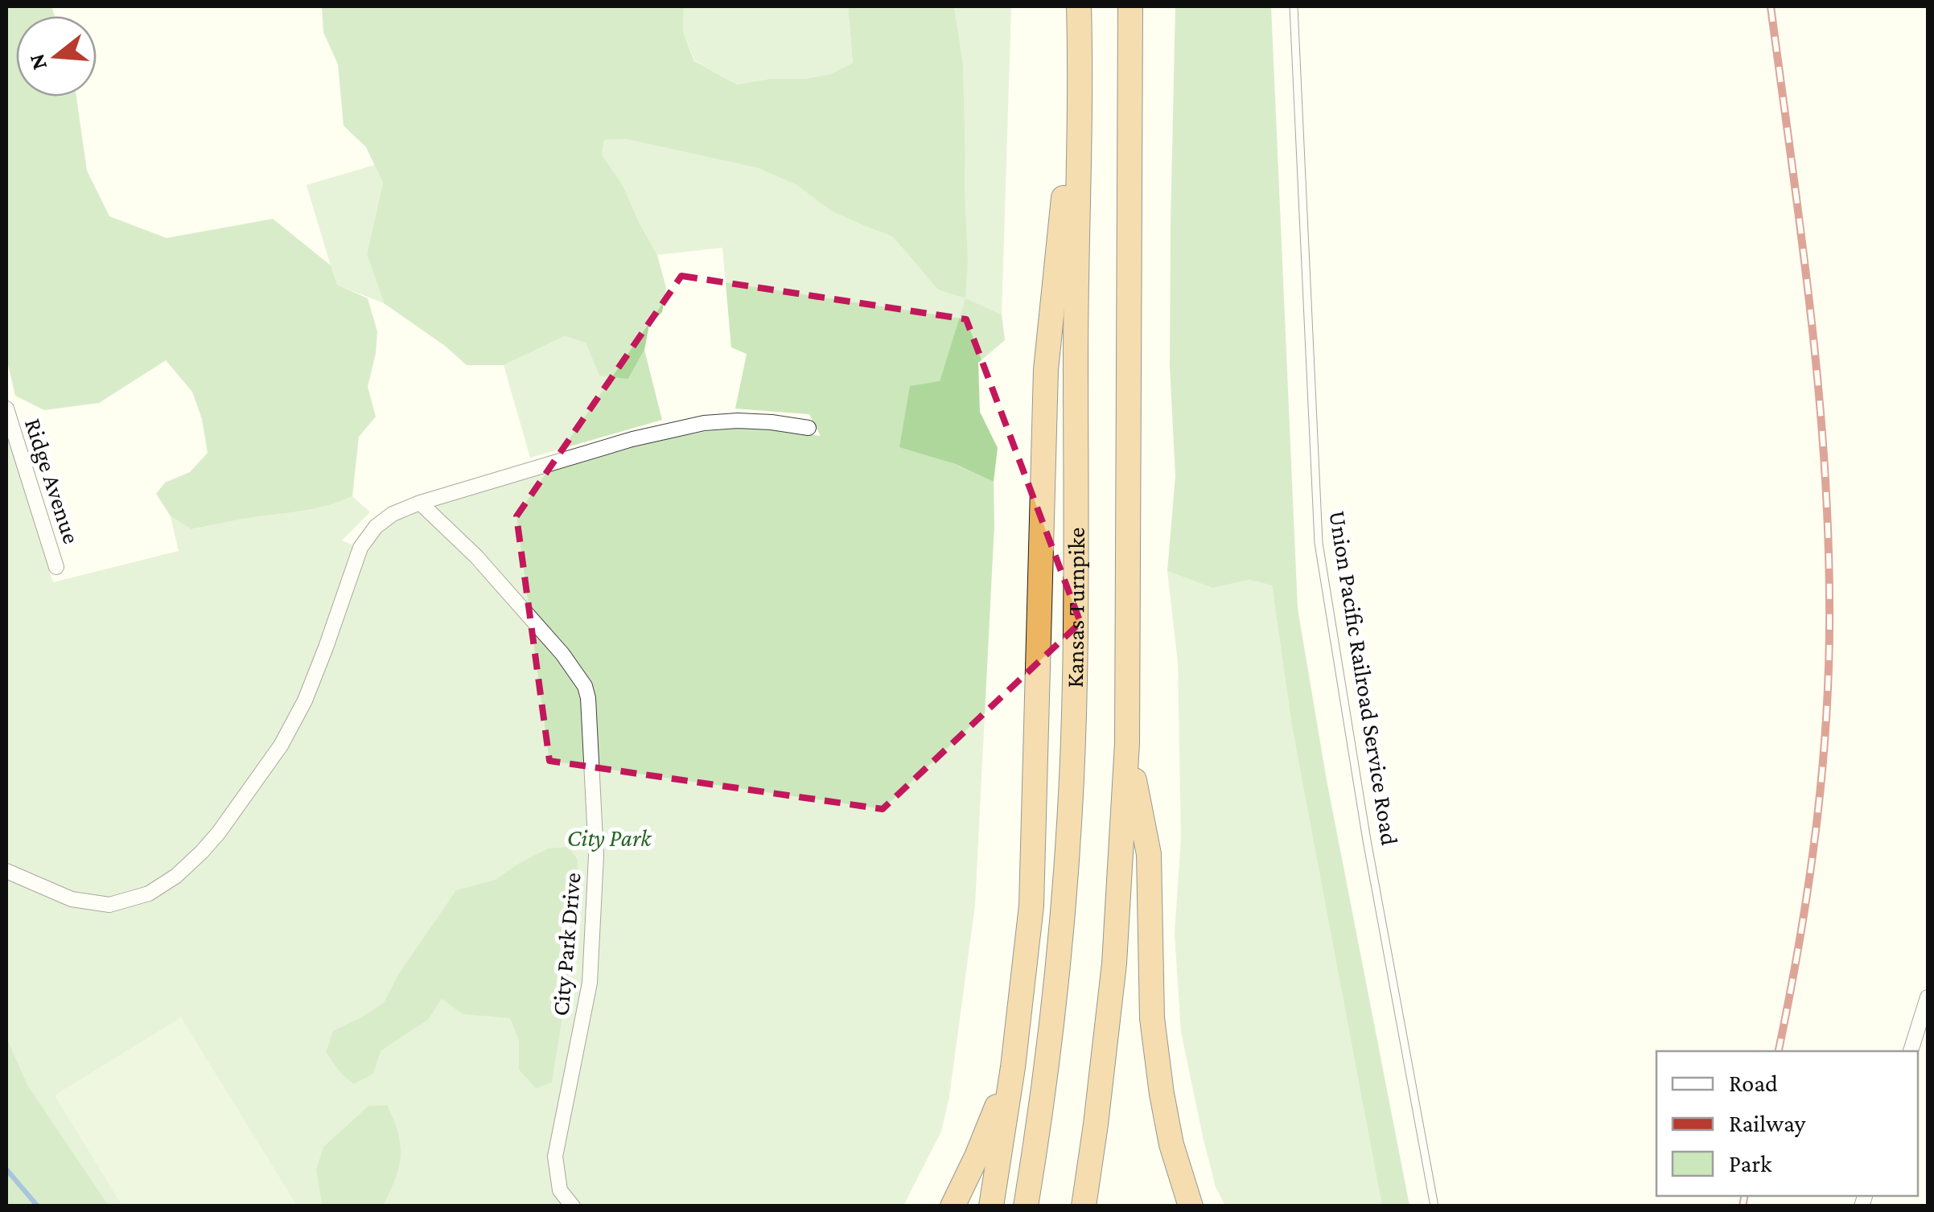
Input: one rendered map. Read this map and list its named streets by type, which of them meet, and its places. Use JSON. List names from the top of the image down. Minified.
{"streets":{"highway":["Kansas Turnpike"],"street":["Ridge Avenue","City Park Drive"],"lane":["Union Pacific Railroad Service Road"]},"parks":["City Park"],"legend":["Road","Railway","Park"],"north":"left"}
